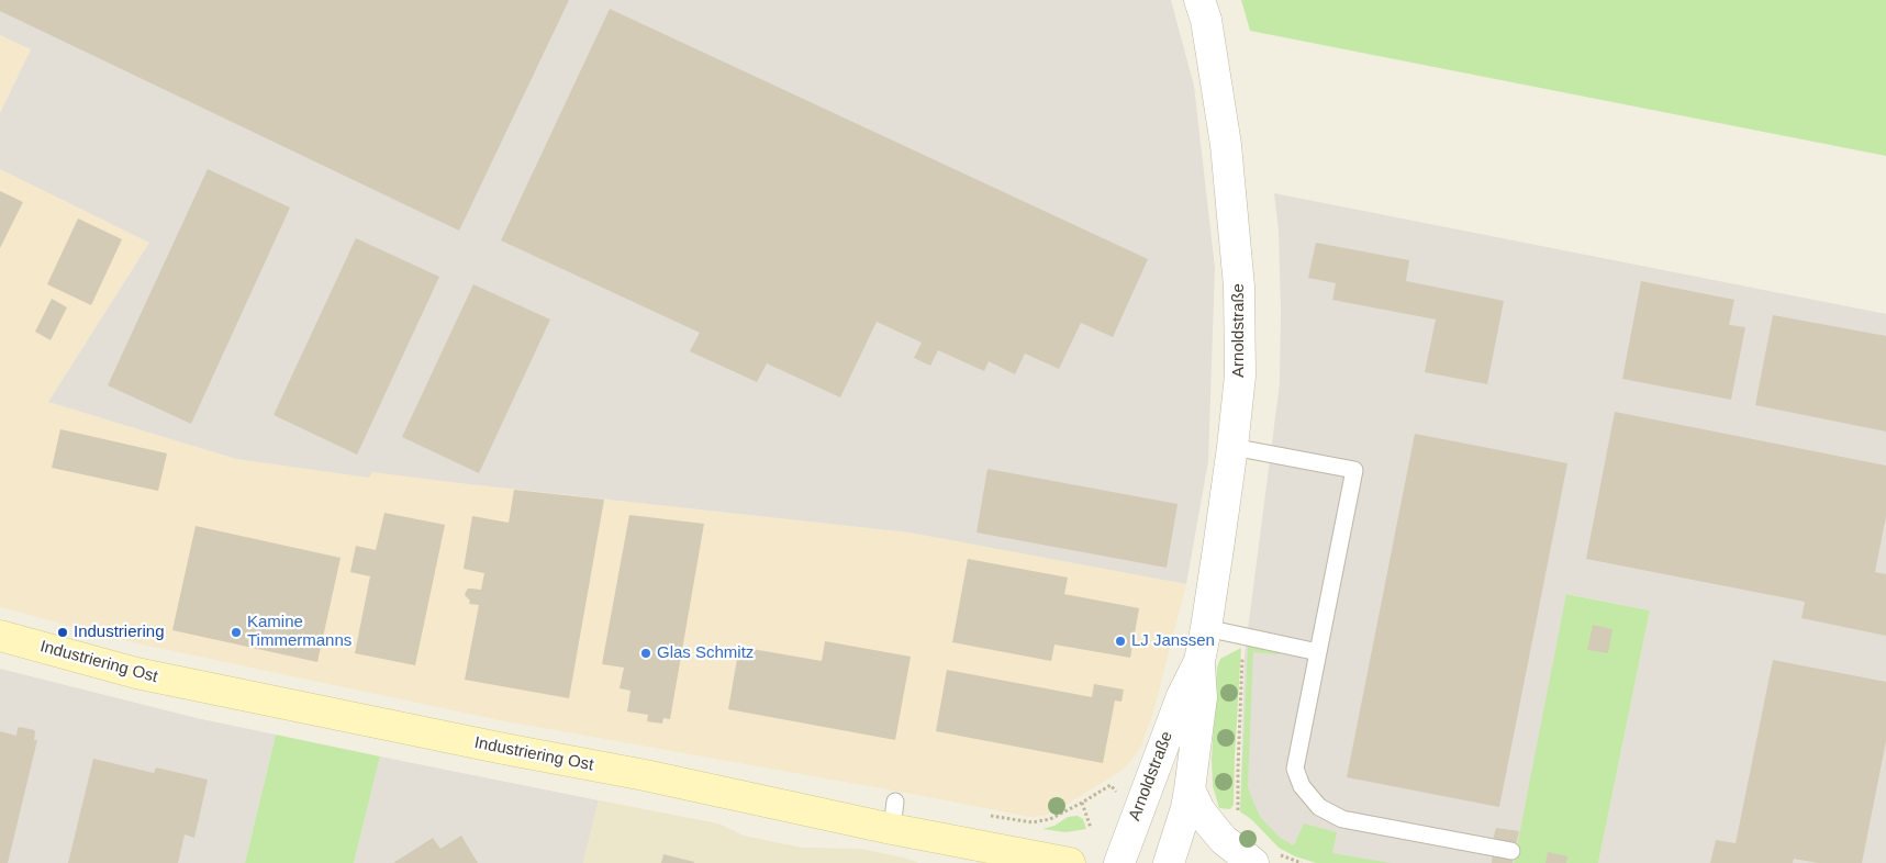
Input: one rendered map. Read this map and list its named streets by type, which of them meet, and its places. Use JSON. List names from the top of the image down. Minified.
{"streets":{"street":["Arnoldstraße","Industriering Ost"]},"places":["Industriering","Kamine Timmermanns","LJ Janssen","Glas Schmitz"]}
